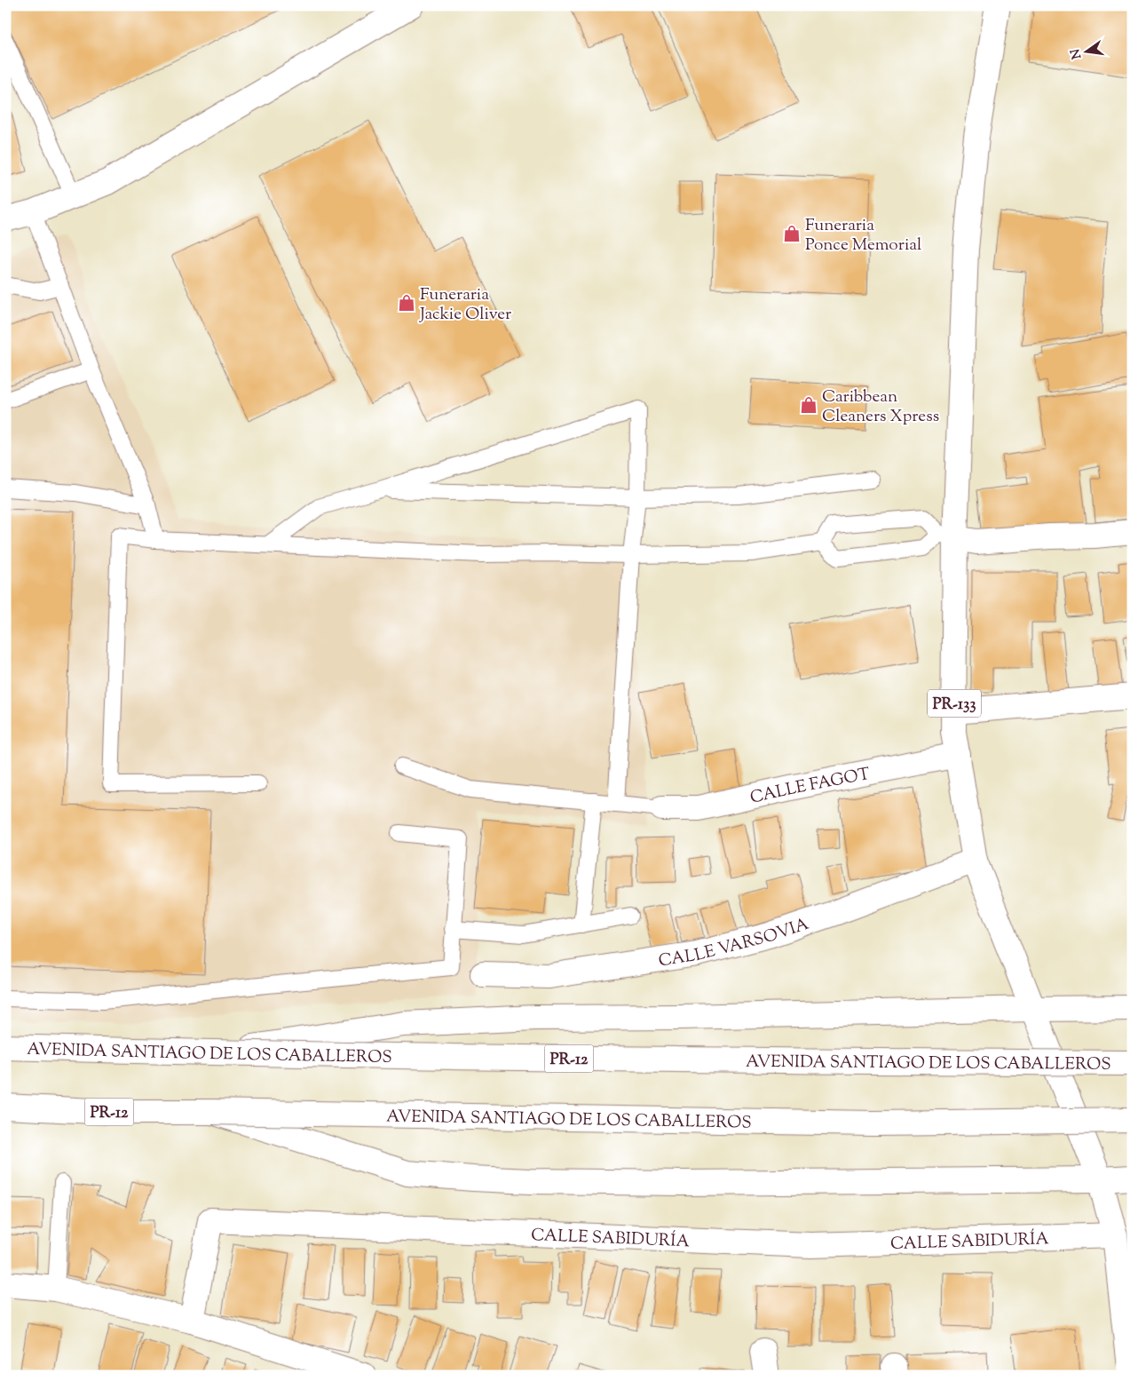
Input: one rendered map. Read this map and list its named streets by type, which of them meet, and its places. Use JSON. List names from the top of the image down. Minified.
{"streets":{"main road":["PR-133","CALLE FAGOT","CALLE VARSOVIA","AVENIDA SANTIAGO DE LOS CABALLEROS","PR-12","CALLE SABIDURÍA"]},"crossings":[["PR-133","CALLE FAGOT"],["PR-133","CALLE VARSOVIA"],["PR-133","CALLE SABIDURÍA"]],"places":{"shop":["Funeraria Ponce Memorial","Funeraria Jackie Oliver","Caribbean Cleaners Xpress"]},"north":"left"}
